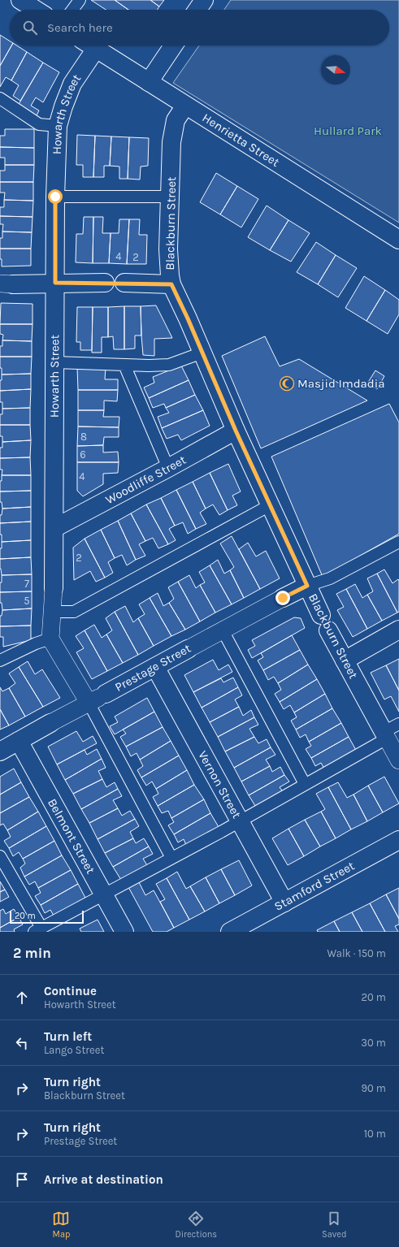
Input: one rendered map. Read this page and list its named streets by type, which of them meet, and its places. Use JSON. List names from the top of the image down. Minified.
{"streets":{"street":["Howarth Street","Henrietta Street","Blackburn Street","Woodliffe Street","Prestage Street","Vernon Street","Belmont Street","Stamford Street"]},"crossings":[["Howarth Street","Woodliffe Street"],["Henrietta Street","Blackburn Street"],["Blackburn Street","Woodliffe Street"],["Blackburn Street","Prestage Street"],["Prestage Street","Vernon Street"],["Prestage Street","Belmont Street"],["Vernon Street","Stamford Street"]],"parks":["Hullard Park"],"places":{"mosque":["Masjid Imdadia"]},"house_numbers":["4","2","8","6","4","2","7","5"],"scale_bar":"20 m","north":"right","page":{"search":"Search here","scale":"20 m","heading":["2 min","Walk · 150 m"],"list":[["Continue","Howarth Street","20 m"],["Turn left","Lango Street","30 m"],["Turn right","Blackburn Street","90 m"],["Turn right","Prestage Street","10 m"],"Arrive at destination"],"nav":["Map","Directions","Saved"]}}
